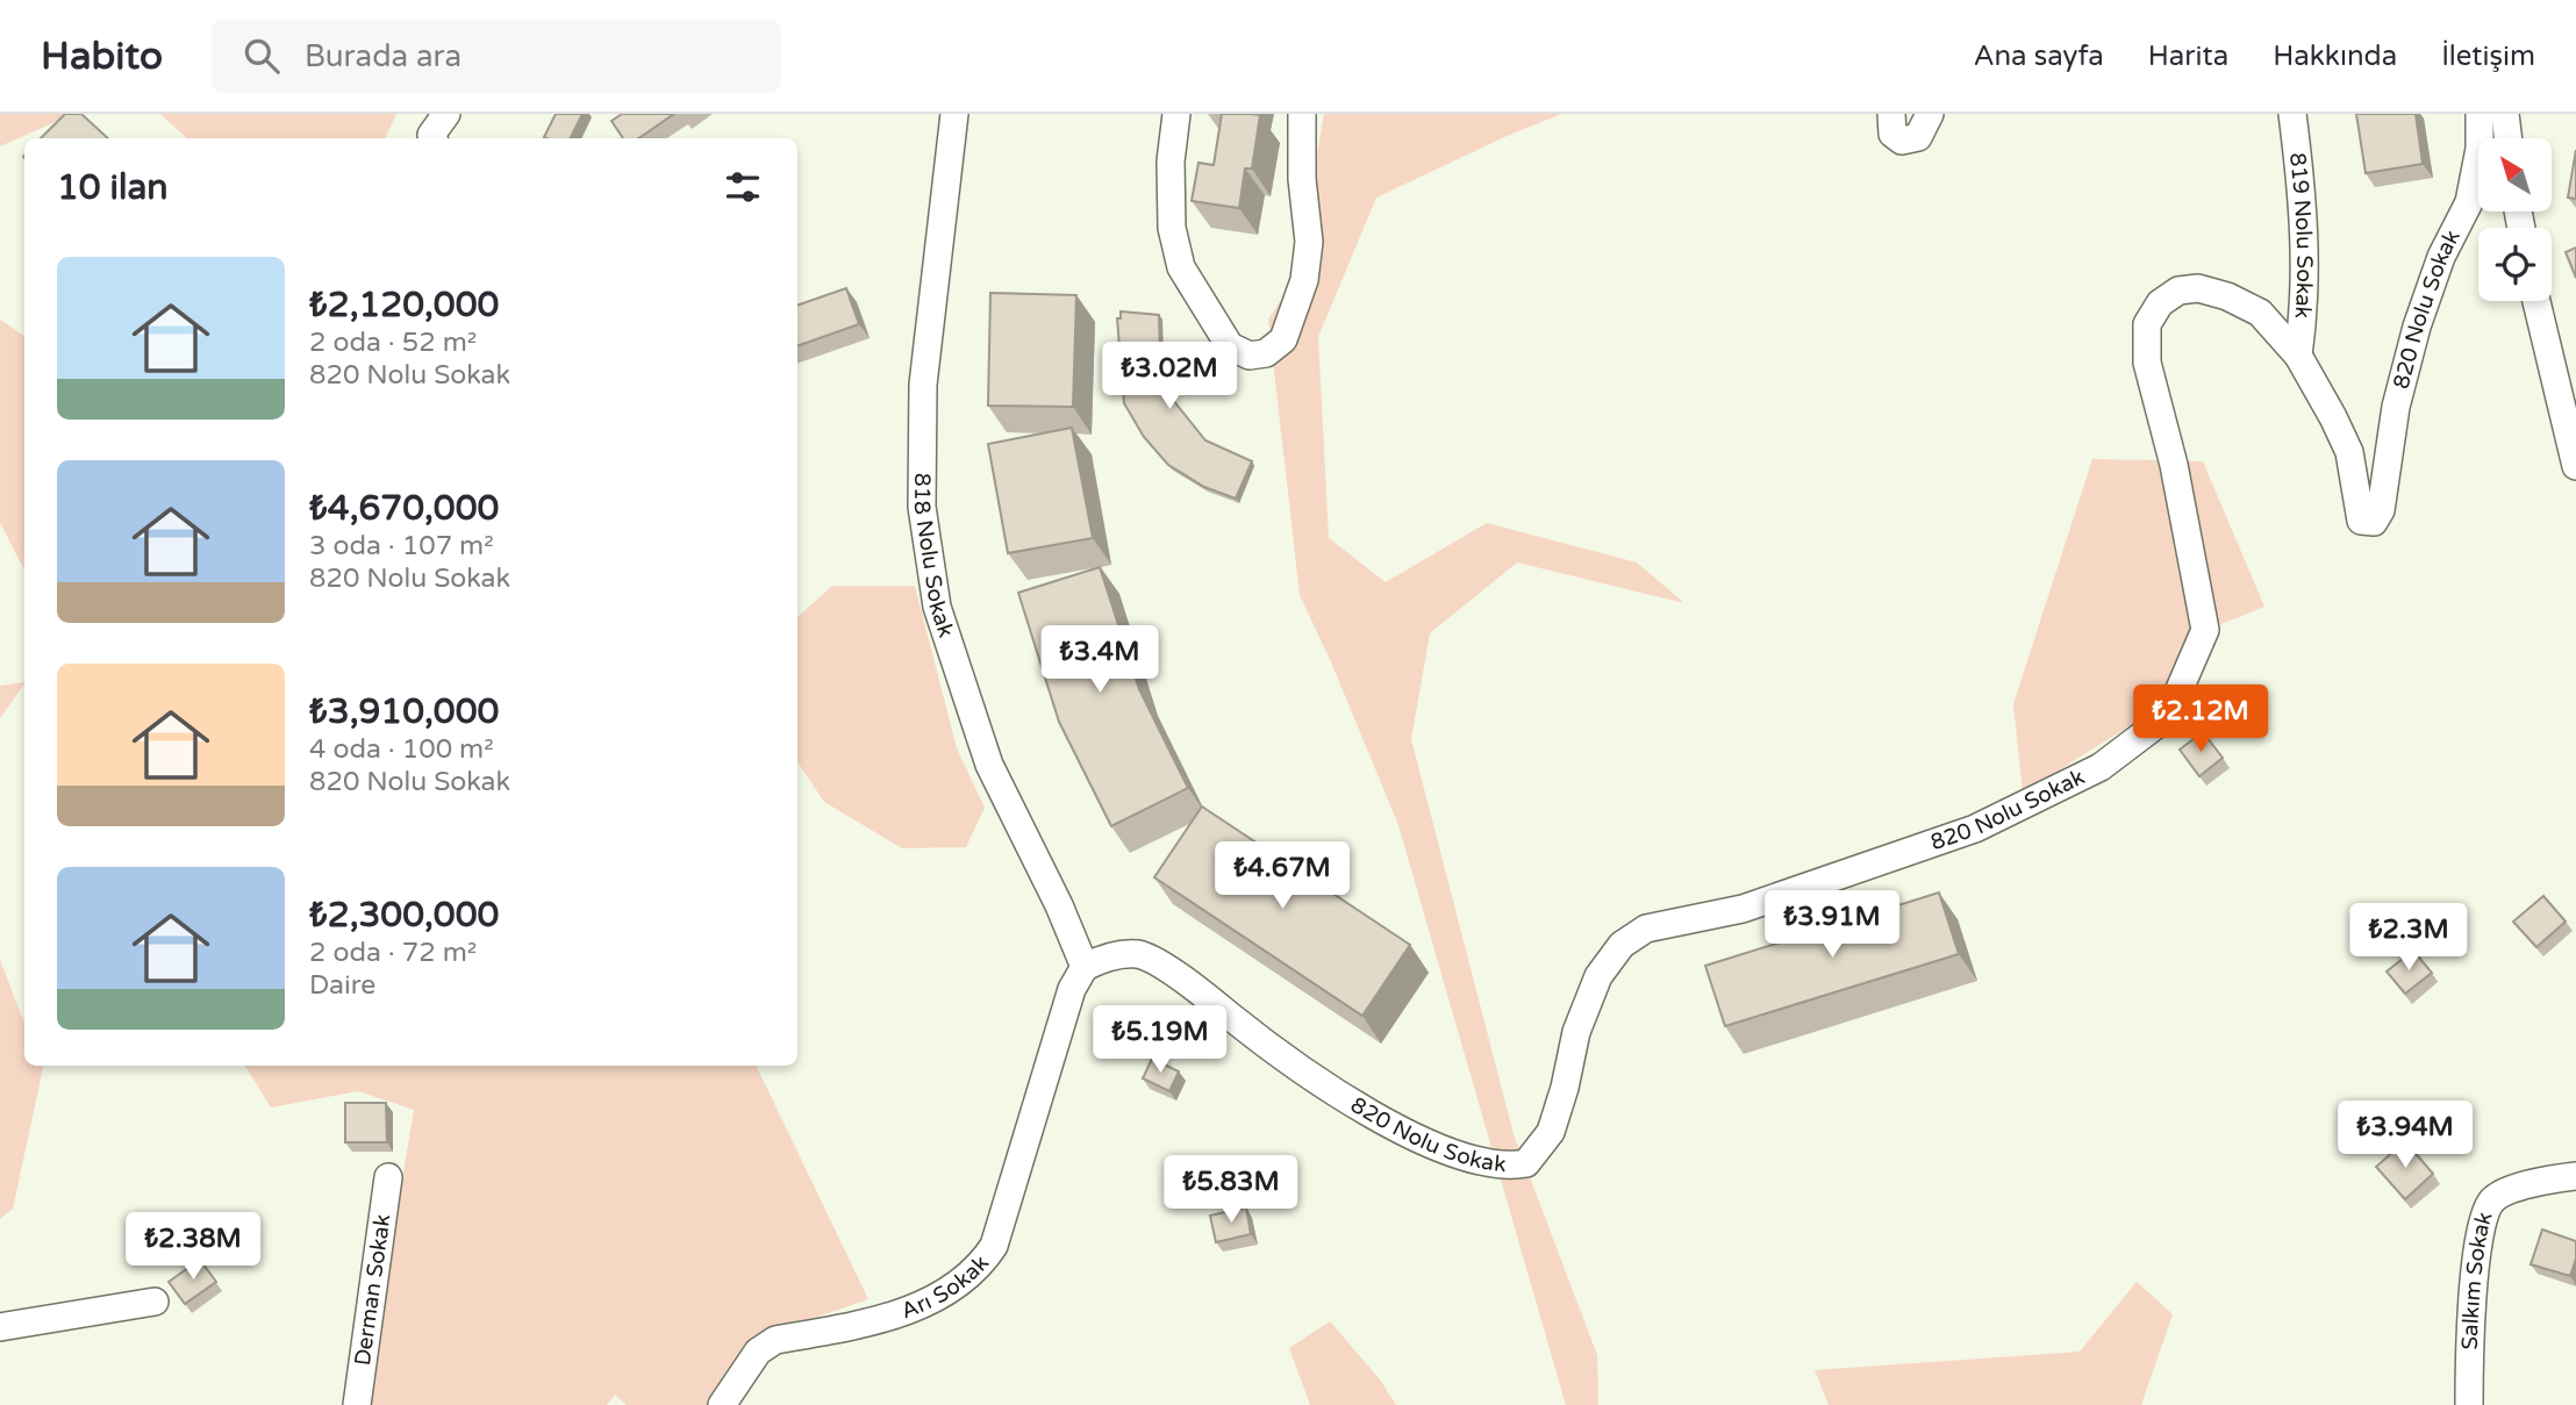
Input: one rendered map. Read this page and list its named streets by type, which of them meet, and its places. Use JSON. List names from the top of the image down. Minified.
{"streets":{"street":["819 Nolu Sokak","820 Nolu Sokak","818 Nolu Sokak","Arı Sokak","Salkım Sokak","Derman Sokak"]},"crossings":[["819 Nolu Sokak","820 Nolu Sokak"],["820 Nolu Sokak","818 Nolu Sokak"],["820 Nolu Sokak","Arı Sokak"],["818 Nolu Sokak","Arı Sokak"]],"north":"top left","page":{"header":"Habito","search":"Burada ara","nav":["Ana sayfa","Harita","Hakkında","İletişim"],"heading":"10 ilan","list":[{"name":"₺2,120,000","note":"2 oda · 52 m² · 820 Nolu Sokak"},{"name":"₺4,670,000","note":"3 oda · 107 m² · 820 Nolu Sokak"},{"name":"₺3,910,000","note":"4 oda · 100 m² · 820 Nolu Sokak"},{"name":"₺2,300,000","note":"2 oda · 72 m² · Daire"}],"price":["₺3.02M","₺3.4M","₺2.12M","₺4.67M","₺3.91M","₺2.3M","₺5.19M","₺3.94M","₺5.83M","₺2.38M"]}}
